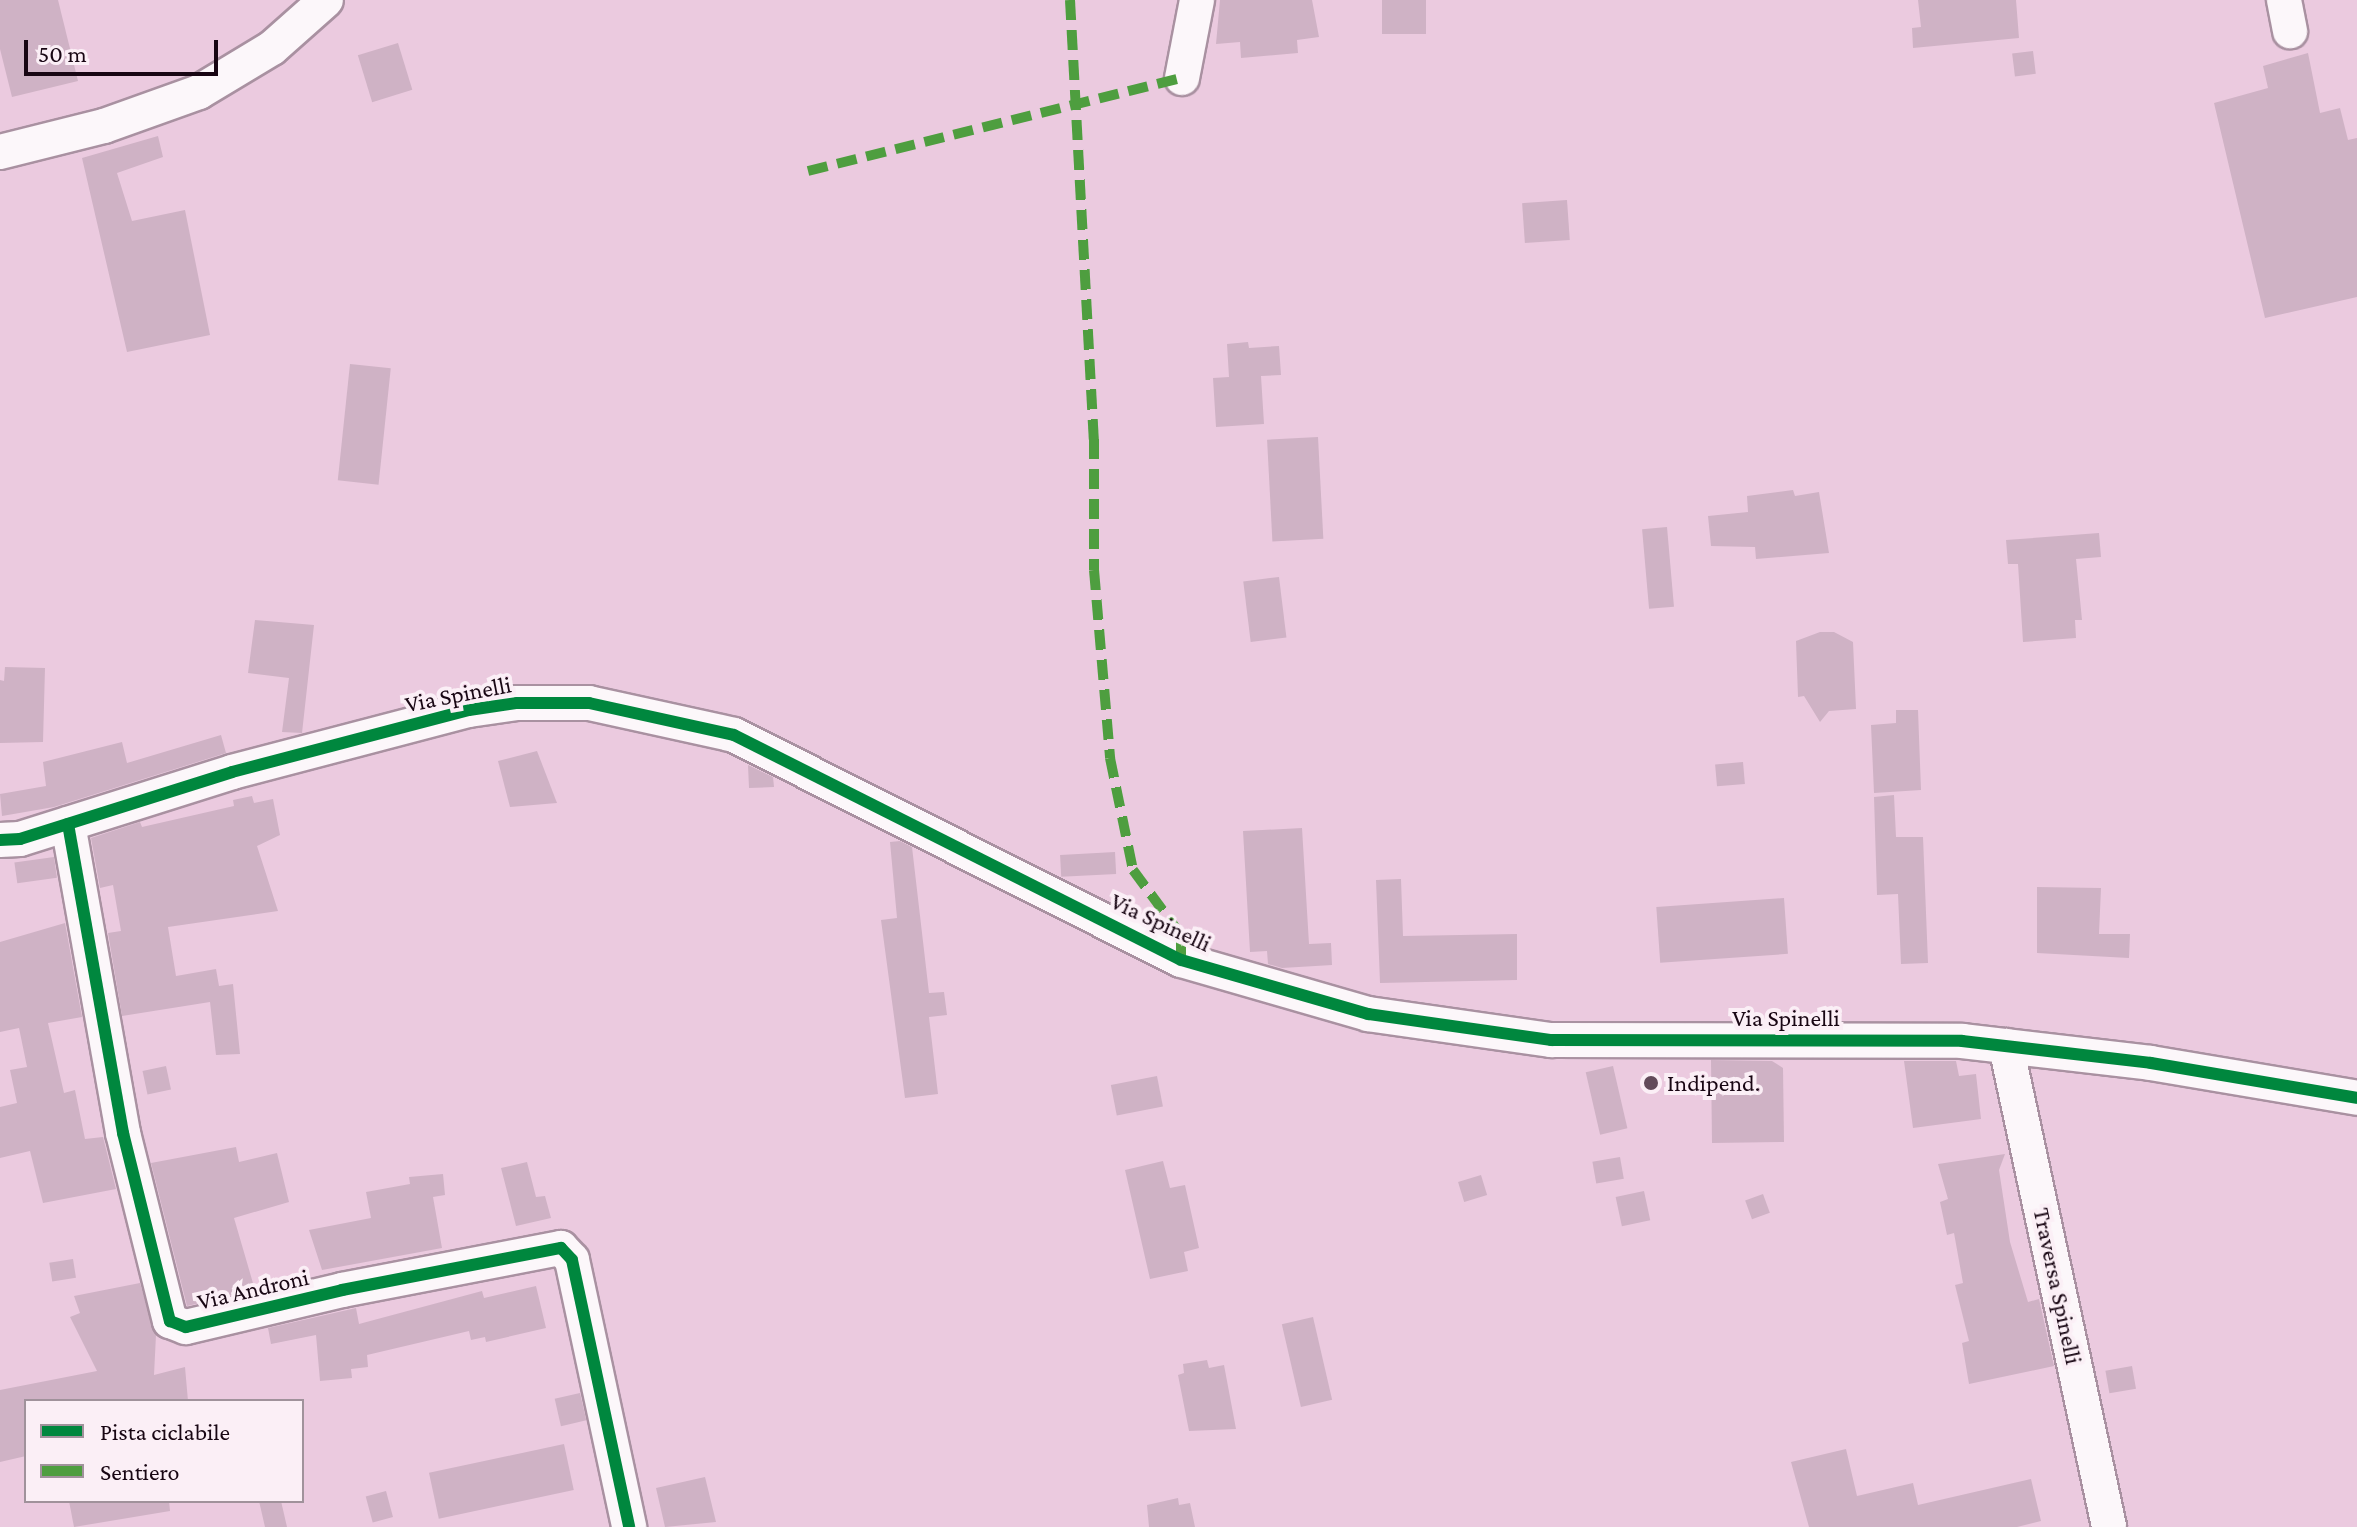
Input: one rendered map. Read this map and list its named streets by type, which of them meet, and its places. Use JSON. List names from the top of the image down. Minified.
{"streets":{"street":["Via Spinelli","Traversa Spinelli","Via Androni"]},"crossings":[["Via Spinelli","Traversa Spinelli"],["Via Spinelli","Via Androni"]],"places":["Indipend."],"legend":["Pista ciclabile","Sentiero"],"scale_bar":"50 m"}
